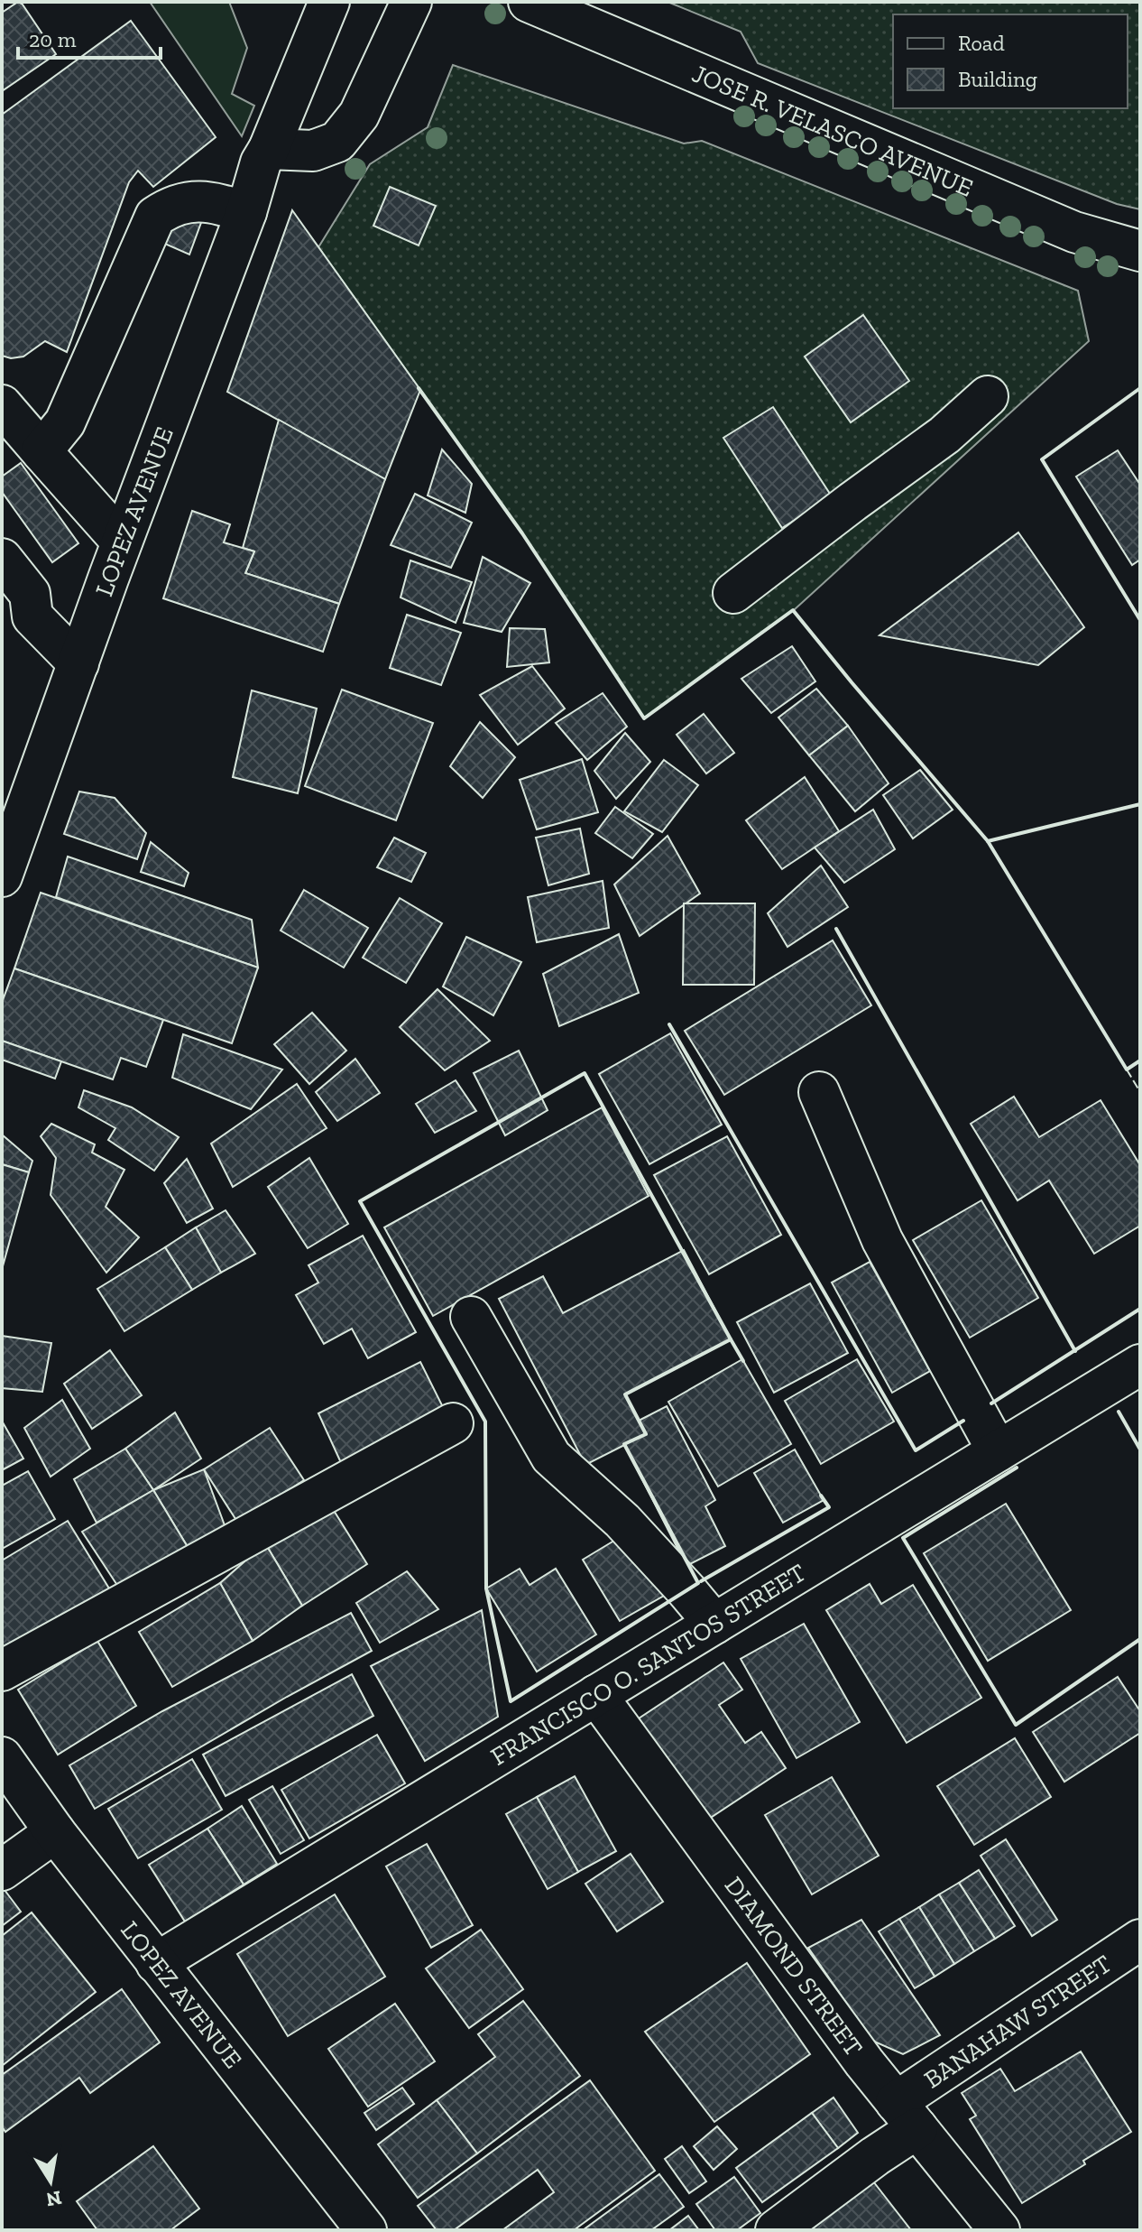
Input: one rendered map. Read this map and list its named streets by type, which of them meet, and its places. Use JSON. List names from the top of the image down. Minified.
{"streets":{"main road":["JOSE R. VELASCO AVENUE","LOPEZ AVENUE","FRANCISCO O. SANTOS STREET","DIAMOND STREET","BANAHAW STREET"]},"crossings":[["LOPEZ AVENUE","FRANCISCO O. SANTOS STREET"],["FRANCISCO O. SANTOS STREET","DIAMOND STREET"],["DIAMOND STREET","BANAHAW STREET"]],"legend":["Road","Building"],"scale_bar":"20 m","north":"bottom"}
